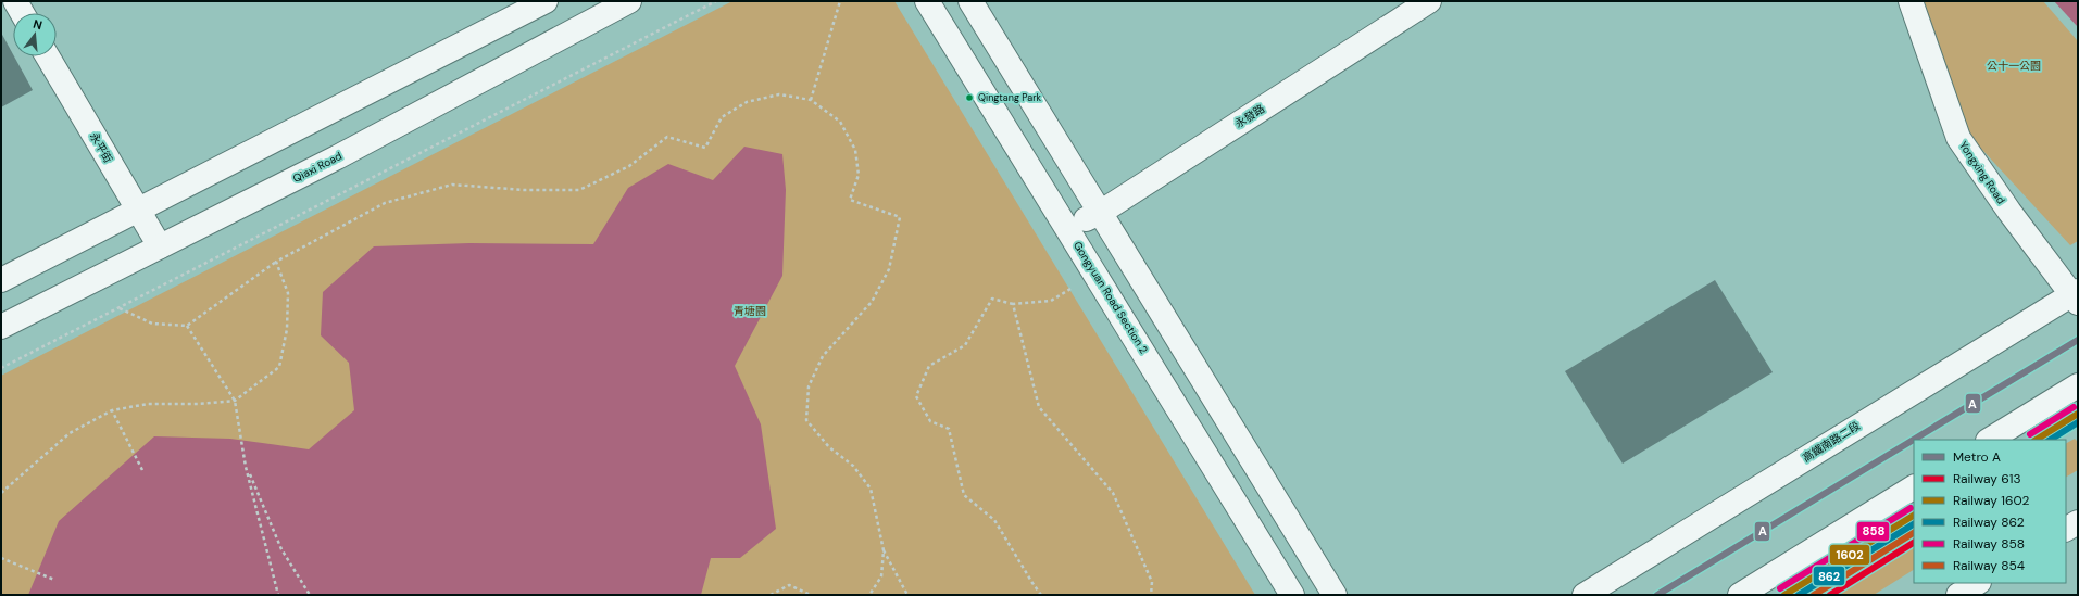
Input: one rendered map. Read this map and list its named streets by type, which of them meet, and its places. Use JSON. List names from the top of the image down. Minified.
{"streets":{"street":["永發路","永平街","Qiaxi Road","Yongxing Road","Gongyuan Road Section 2","高鐵南路二段"]},"crossings":[["永發路","Gongyuan Road Section 2"],["永平街","Qiaxi Road"],["Yongxing Road","高鐵南路二段"]],"parks":["公十一公園","青塘園"],"places":["Qingtang Park"],"lines":["metro line A","rail line 858","rail line 1602","rail line 862","rail line 854","rail line 613"],"legend":["Metro A","Railway 613","Railway 1602","Railway 862","Railway 858","Railway 854"],"north":"top"}
